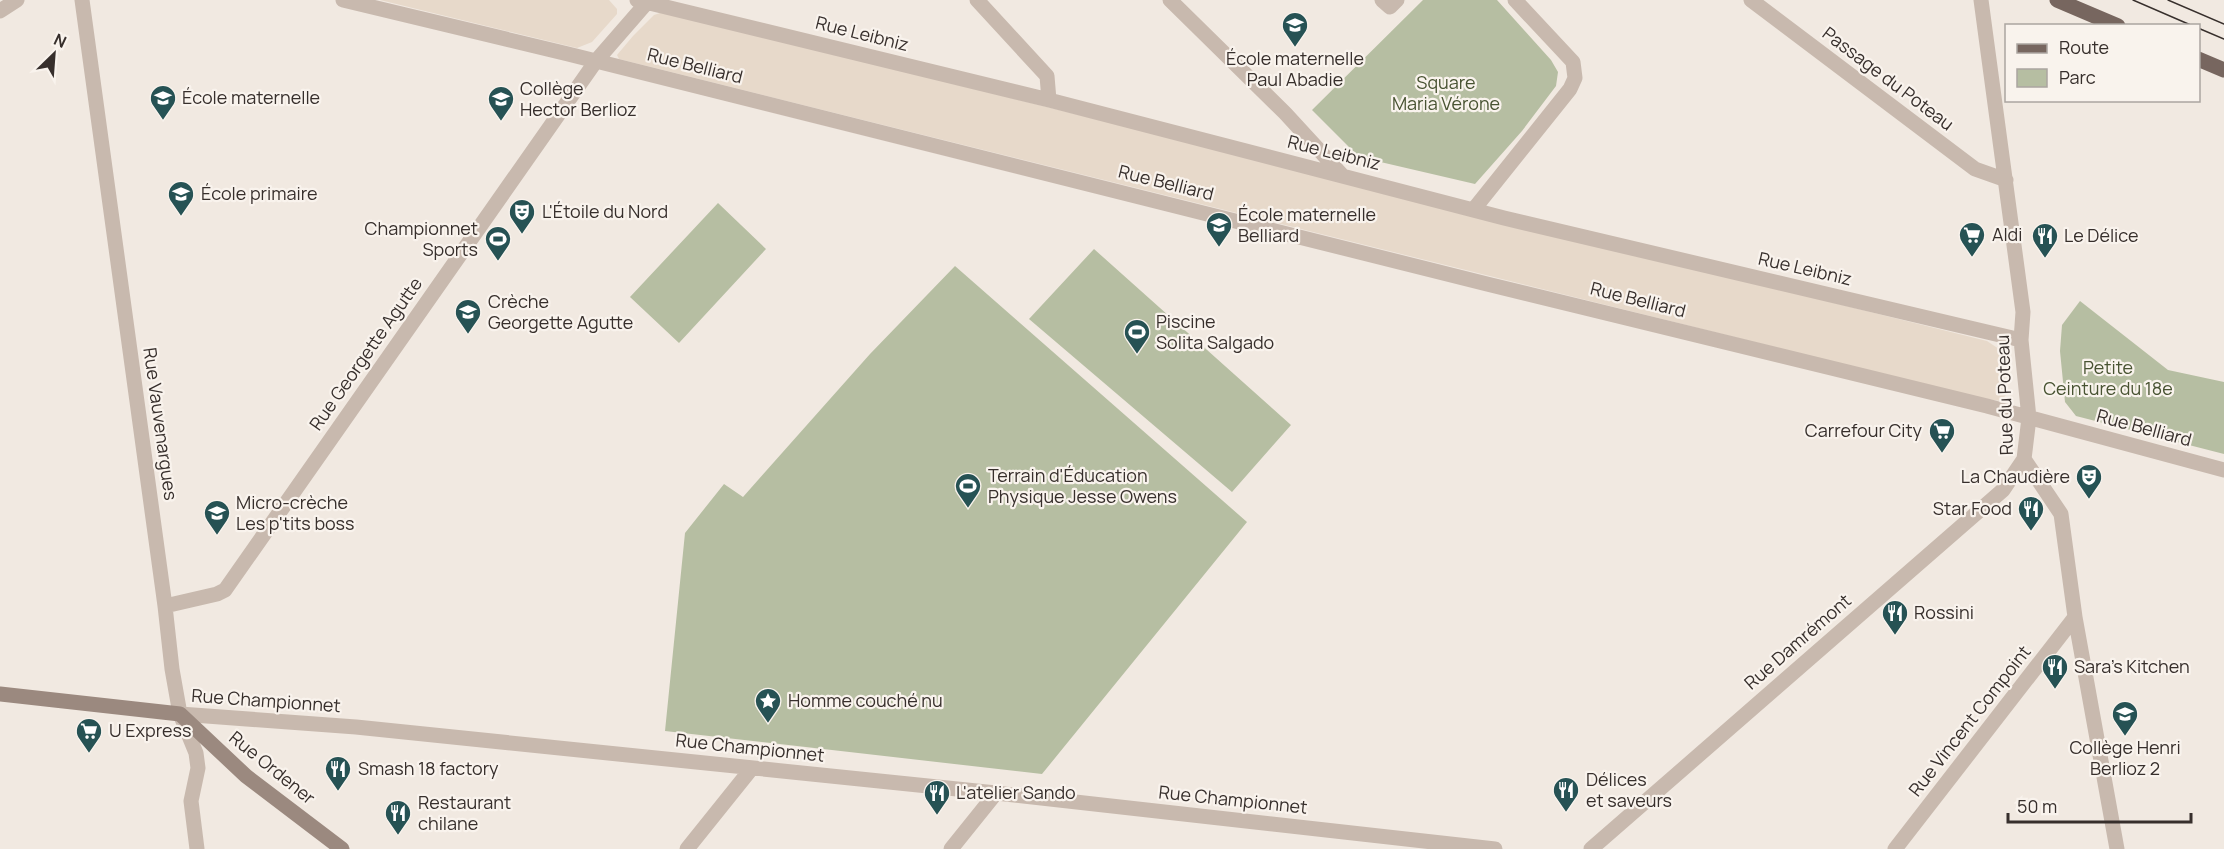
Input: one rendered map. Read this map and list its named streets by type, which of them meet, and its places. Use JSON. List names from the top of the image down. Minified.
{"streets":{"main road":["Rue Championnet","Rue Ordener"],"street":["Rue Leibniz","Rue Belliard","Passage du Poteau","Rue Georgette Agutte","Rue du Poteau","Rue Vauvenargues","Rue Damrémont","Rue Vincent Compoint"]},"crossings":[["Rue Leibniz","Rue Georgette Agutte"],["Rue Leibniz","Rue du Poteau"],["Rue Belliard","Rue Georgette Agutte"],["Rue Belliard","Rue du Poteau"],["Passage du Poteau","Rue du Poteau"],["Rue Georgette Agutte","Rue Vauvenargues"],["Rue du Poteau","Rue Damrémont"],["Rue du Poteau","Rue Vincent Compoint"],["Rue Vauvenargues","Rue Championnet"],["Rue Vauvenargues","Rue Ordener"],["Rue Championnet","Rue Ordener"]],"parks":["Square Maria Vérone","Petite Ceinture du 18e"],"places":{"school or university":["École maternelle Paul Abadie","École maternelle","Collège Hector Berlioz","École primaire","École maternelle Belliard","Crèche Georgette Agutte","Micro-crèche Les p'tits boss","Collège Henri Berlioz 2"],"theatre":["L'Étoile du Nord","La Chaudière"],"supermarket":["Aldi","Carrefour City","U Express"],"restaurant":["Le Délice","Star Food","Rossini","Sara's Kitchen","Smash 18 factory","Délices et saveurs","L'atelier Sando","Restaurant chilane"],"sports":["Championnet Sports","Piscine Solita Salgado","Terrain d'Éducation Physique Jesse Owens"],"place":["Homme couché nu"]},"legend":["Route","Parc"],"scale_bar":"50 m","north":"top right"}
